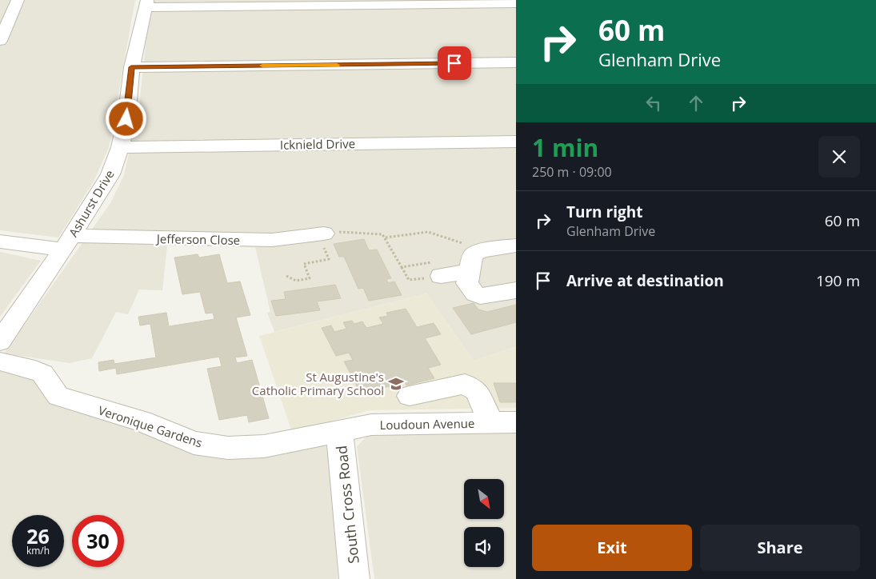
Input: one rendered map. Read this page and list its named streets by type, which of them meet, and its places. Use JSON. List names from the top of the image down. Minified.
{"streets":{"street":["Icknield Drive","Ashurst Drive","Jefferson Close","Loudoun Avenue","Veronique Gardens","South Cross Road"]},"crossings":[["Icknield Drive","Ashurst Drive"],["Ashurst Drive","Jefferson Close"],["Loudoun Avenue","Veronique Gardens"],["Loudoun Avenue","South Cross Road"],["Veronique Gardens","South Cross Road"]],"places":{"school or university":["St Augustine's Catholic Primary School"]},"north":"bottom right","page":{"turn":["60 m","Glenham Drive"],"heading":["1 min","250 m · 09:00"],"list":[{"name":"Turn right","note":"Glenham Drive","value":"60 m"},{"name":"Arrive at destination","value":"190 m"}],"speed":"26 km/h","limit":"30","buttons":["Exit","Share"]}}
